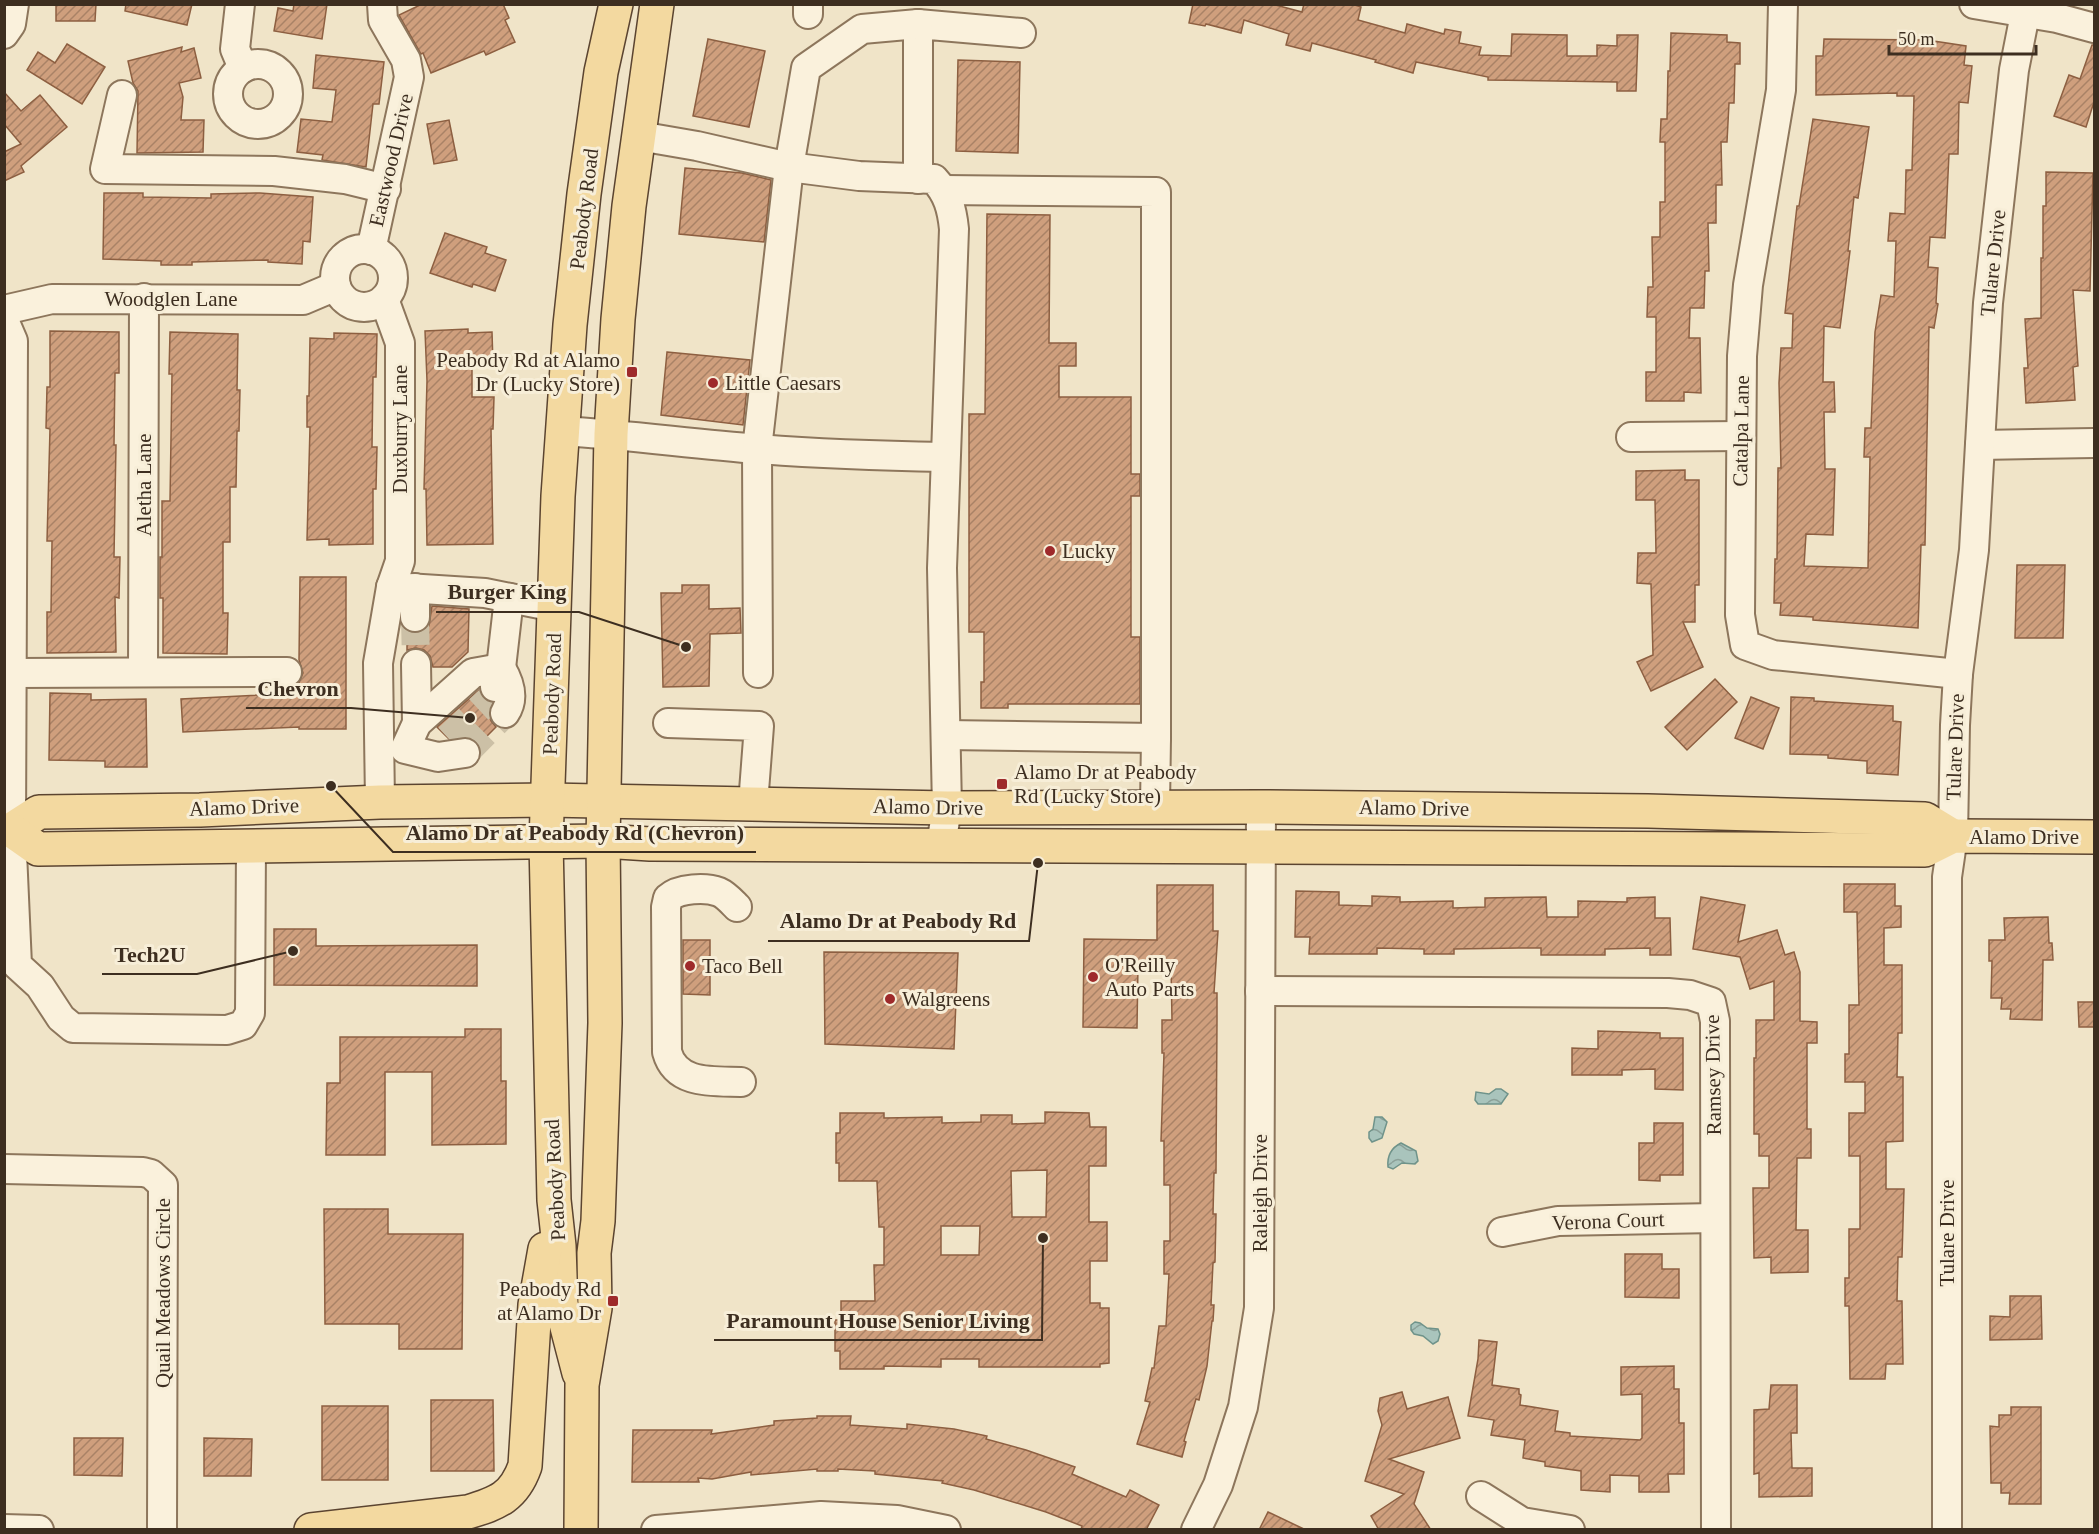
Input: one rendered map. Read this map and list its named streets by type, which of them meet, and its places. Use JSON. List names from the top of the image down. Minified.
{"streets":{"main road":["Peabody Road","Alamo Drive"],"street":["Eastwood Drive","Tulare Drive","Woodglen Lane","Duxburry Lane","Catalpa Lane","Aletha Lane","Ramsey Drive","Raleigh Drive","Verona Court","Quail Meadows Circle"]},"crossings":[["Eastwood Drive","Woodglen Lane"],["Eastwood Drive","Duxburry Lane"],["Peabody Road","Alamo Drive"],["Tulare Drive","Catalpa Lane"],["Tulare Drive","Alamo Drive"],["Woodglen Lane","Duxburry Lane"],["Woodglen Lane","Aletha Lane"],["Alamo Drive","Raleigh Drive"],["Ramsey Drive","Raleigh Drive"],["Ramsey Drive","Verona Court"]],"places":{"transit":["Peabody Rd at Alamo Dr (Lucky Store)","Alamo Dr at Peabody Rd (Lucky Store)","Peabody Rd at Alamo Dr"],"other":["Little Caesars","Lucky","Burger King","Chevron","Alamo Dr at Peabody Rd (Chevron)","Alamo Dr at Peabody Rd","Tech2U","Taco Bell","O'Reilly Auto Parts","Walgreens","Paramount House Senior Living"]},"scale_bar":"50 m"}
